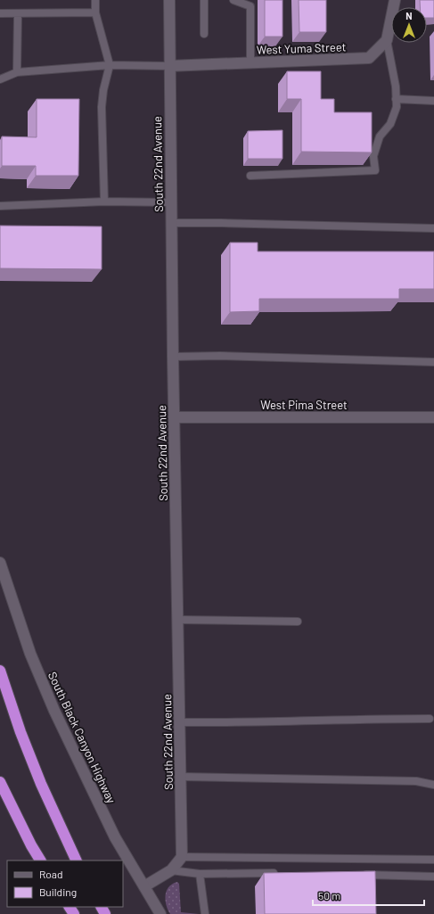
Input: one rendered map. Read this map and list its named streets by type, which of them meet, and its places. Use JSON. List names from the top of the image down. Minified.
{"streets":{"street":["West Yuma Street","South 22nd Avenue","West Pima Street","South Black Canyon Highway"]},"crossings":[["West Yuma Street","South 22nd Avenue"],["South 22nd Avenue","West Pima Street"]],"legend":["Road","Building"],"scale_bar":"50 m","north":"top"}
